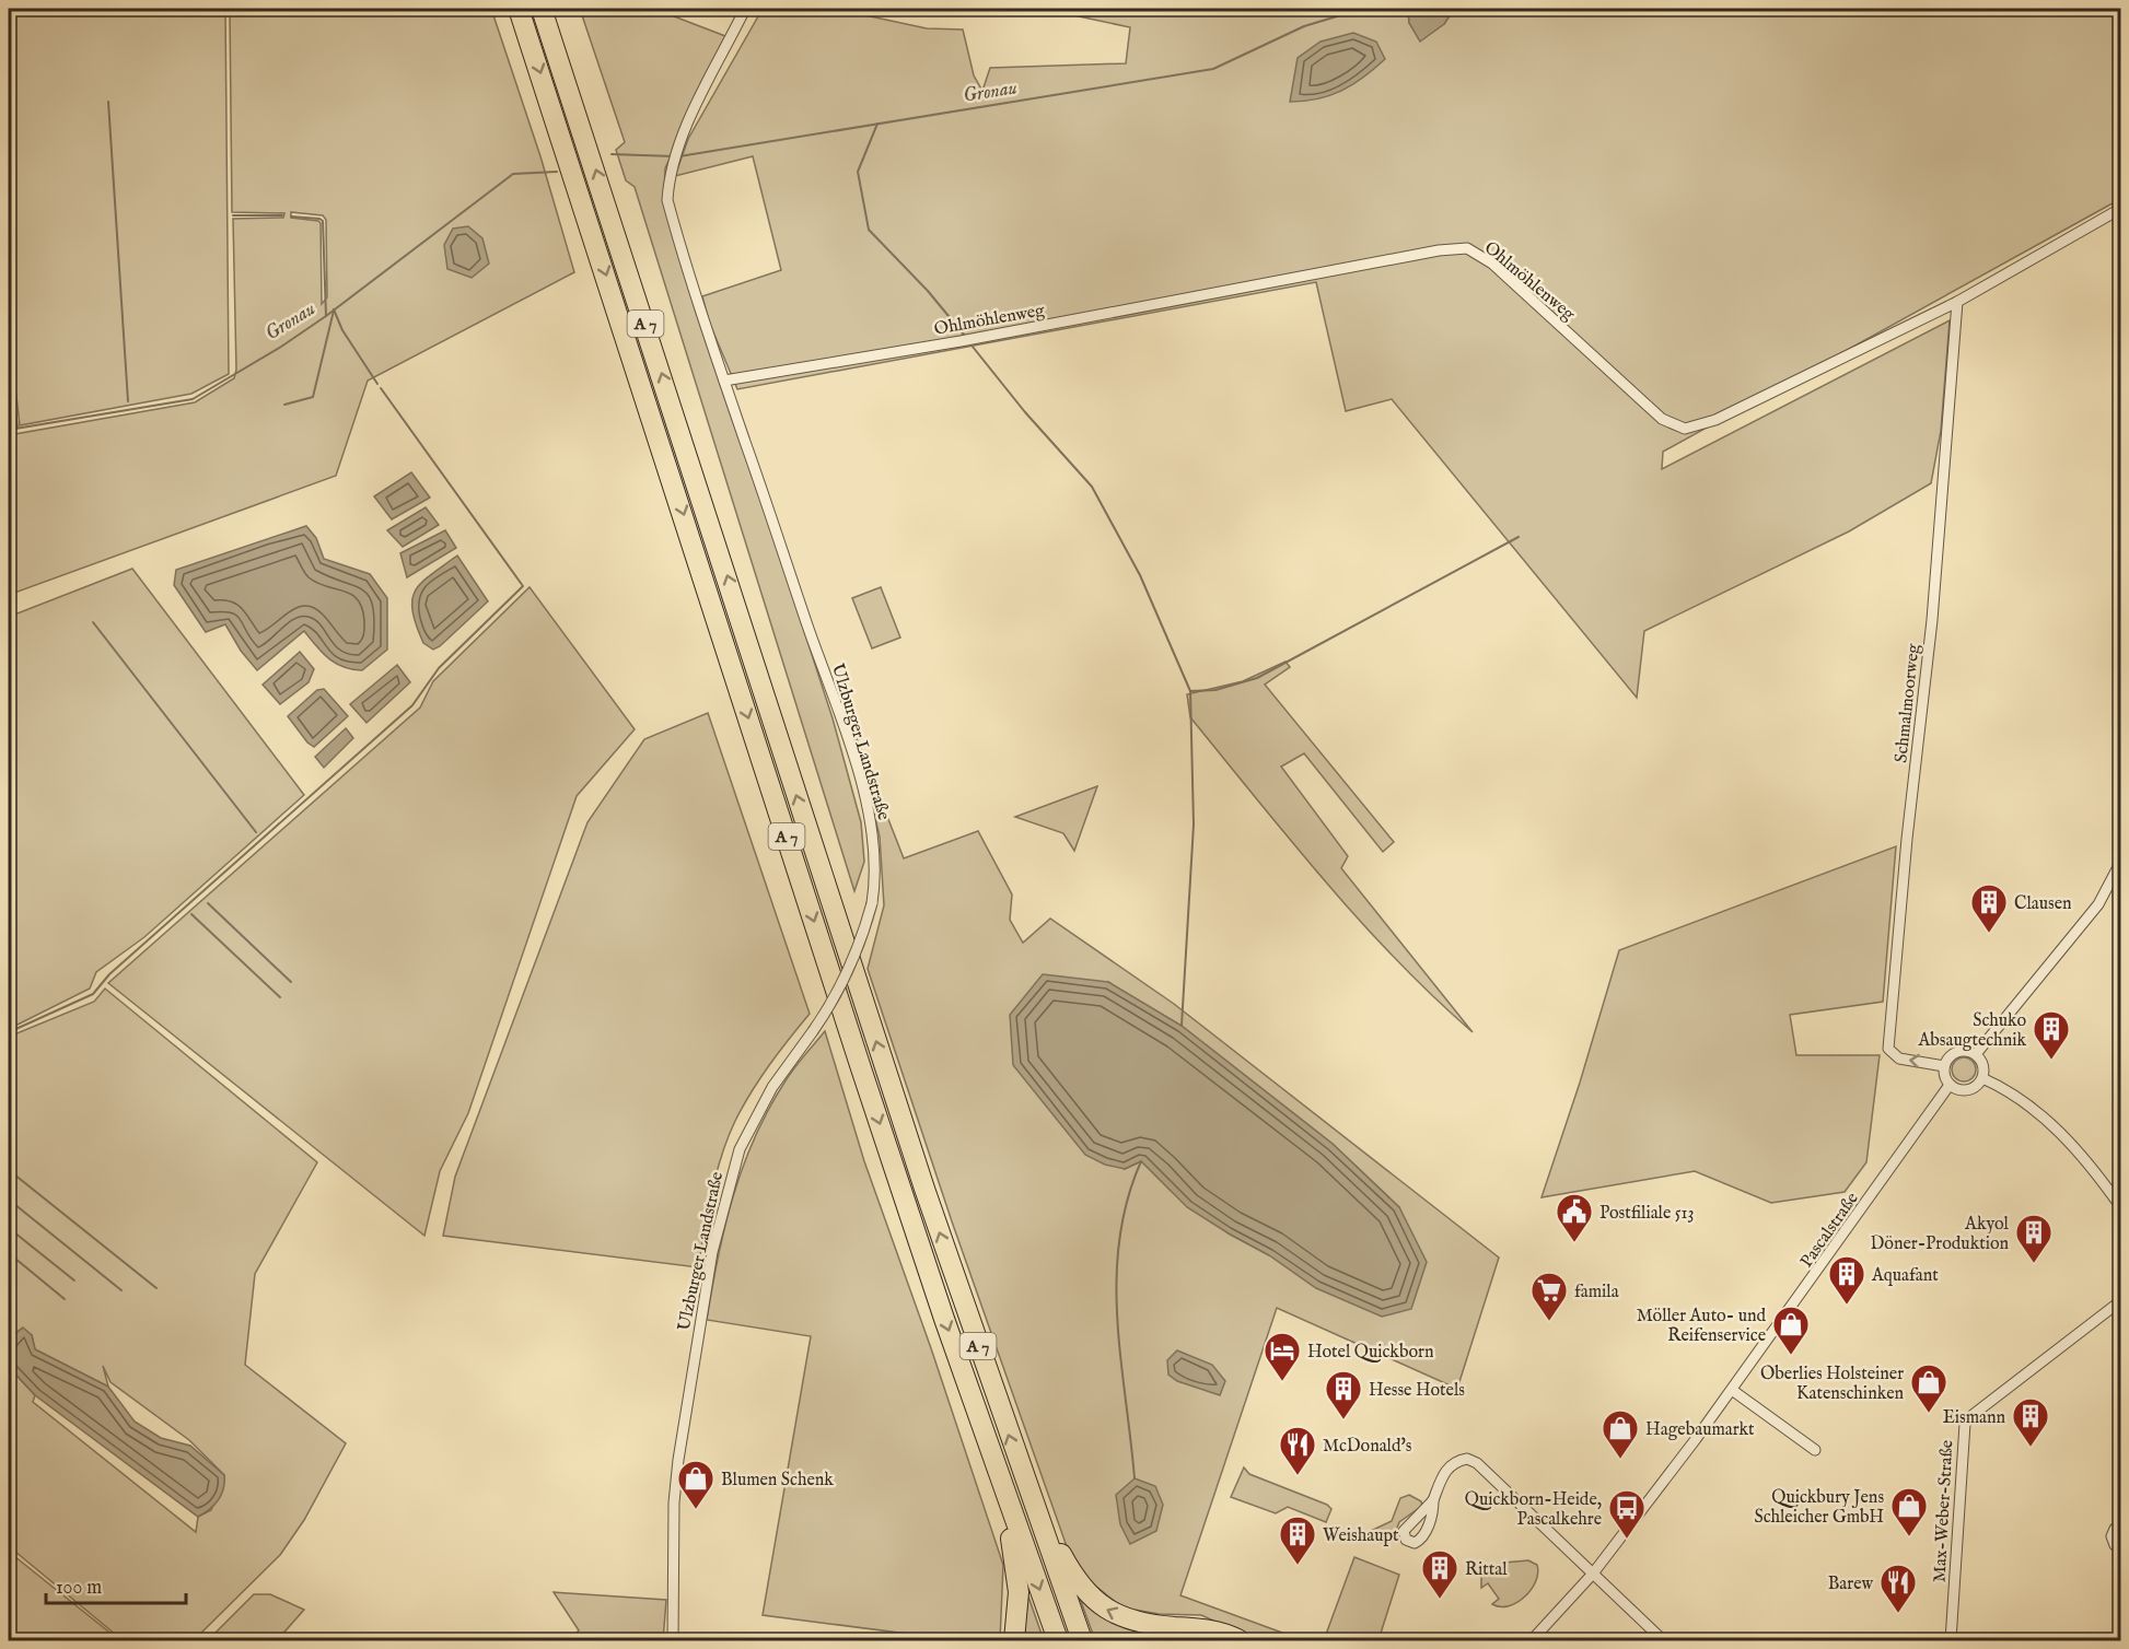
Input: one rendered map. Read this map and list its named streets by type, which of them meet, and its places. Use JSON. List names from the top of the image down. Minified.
{"streets":{"highway":["A 7"],"street":["Ohlmöhlenweg","Schmalmoorweg","Ulzburger Landstraße","Pascalstraße","Max-Weber-Straße"]},"crossings":[["Ohlmöhlenweg","Schmalmoorweg"],["Ohlmöhlenweg","Ulzburger Landstraße"],["Schmalmoorweg","Pascalstraße"]],"one_way":["Schmalmoorweg"],"water":["Gronau"],"places":{"building":["Clausen","Schuko Absaugtechnik","Akyol Döner-Produktion","Aquafant","Hesse Hotels","Eismann","Weishaupt","Rittal"],"public building":["Postfiliale 513"],"supermarket":["famila"],"shop":["Möller Auto- und Reifenservice","Oberlies Holsteiner Katenschinken","Hagebaumarkt","Blumen Schenk","Quickbury Jens Schleicher GmbH"],"hotel":["Hotel Quickborn"],"restaurant":["McDonald's","Barew"],"bus stop":["Quickborn-Heide, Pascalkehre"]},"scale_bar":"100 m"}
